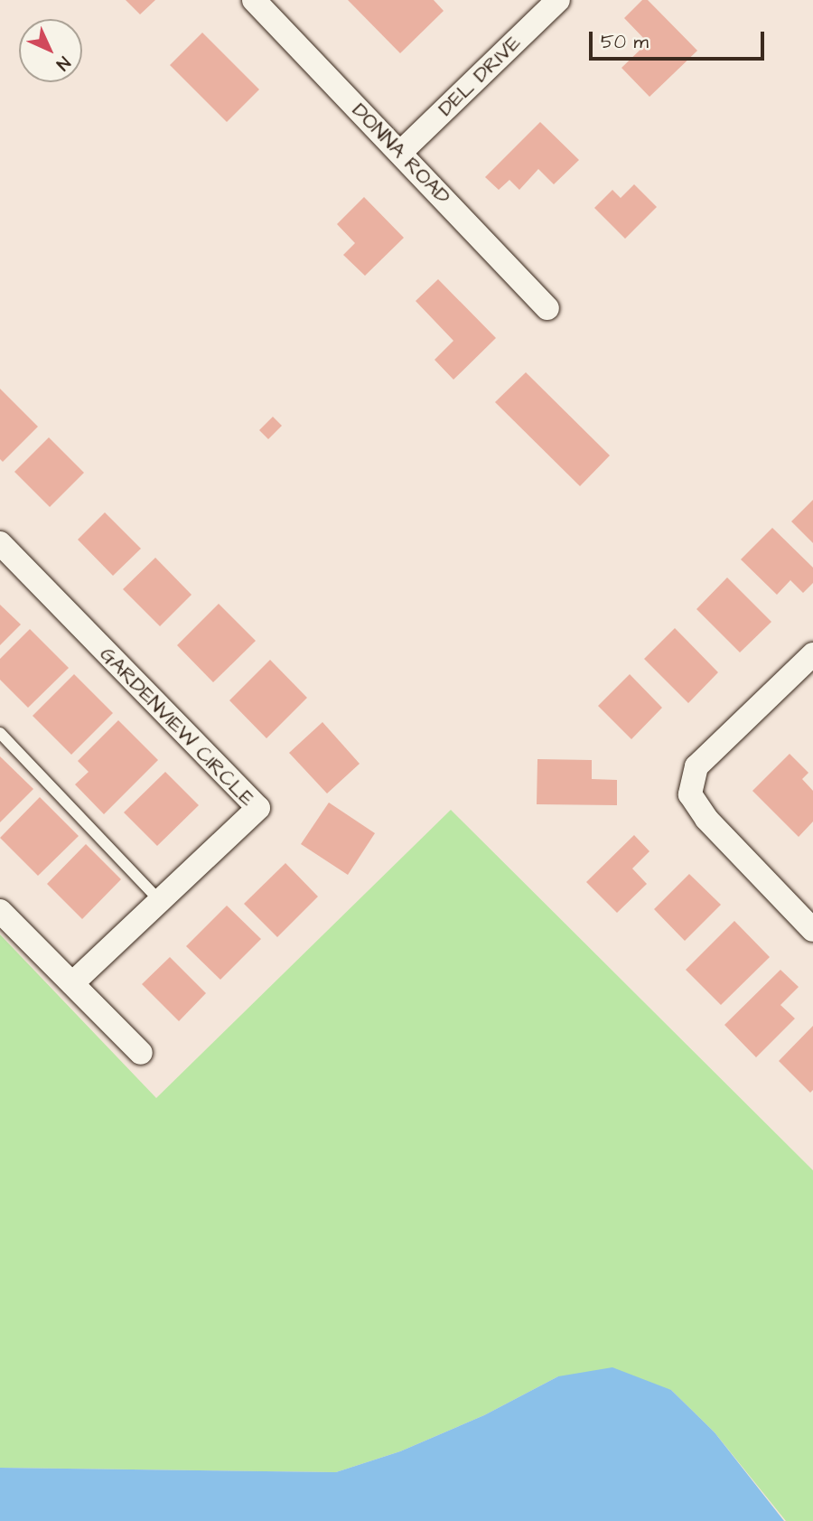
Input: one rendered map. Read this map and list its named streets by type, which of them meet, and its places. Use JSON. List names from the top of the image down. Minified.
{"streets":{"street":["DEL DRIVE","DONNA ROAD","GARDENVIEW CIRCLE"]},"crossings":[["DEL DRIVE","DONNA ROAD"]],"scale_bar":"50 m","north":"bottom right"}
